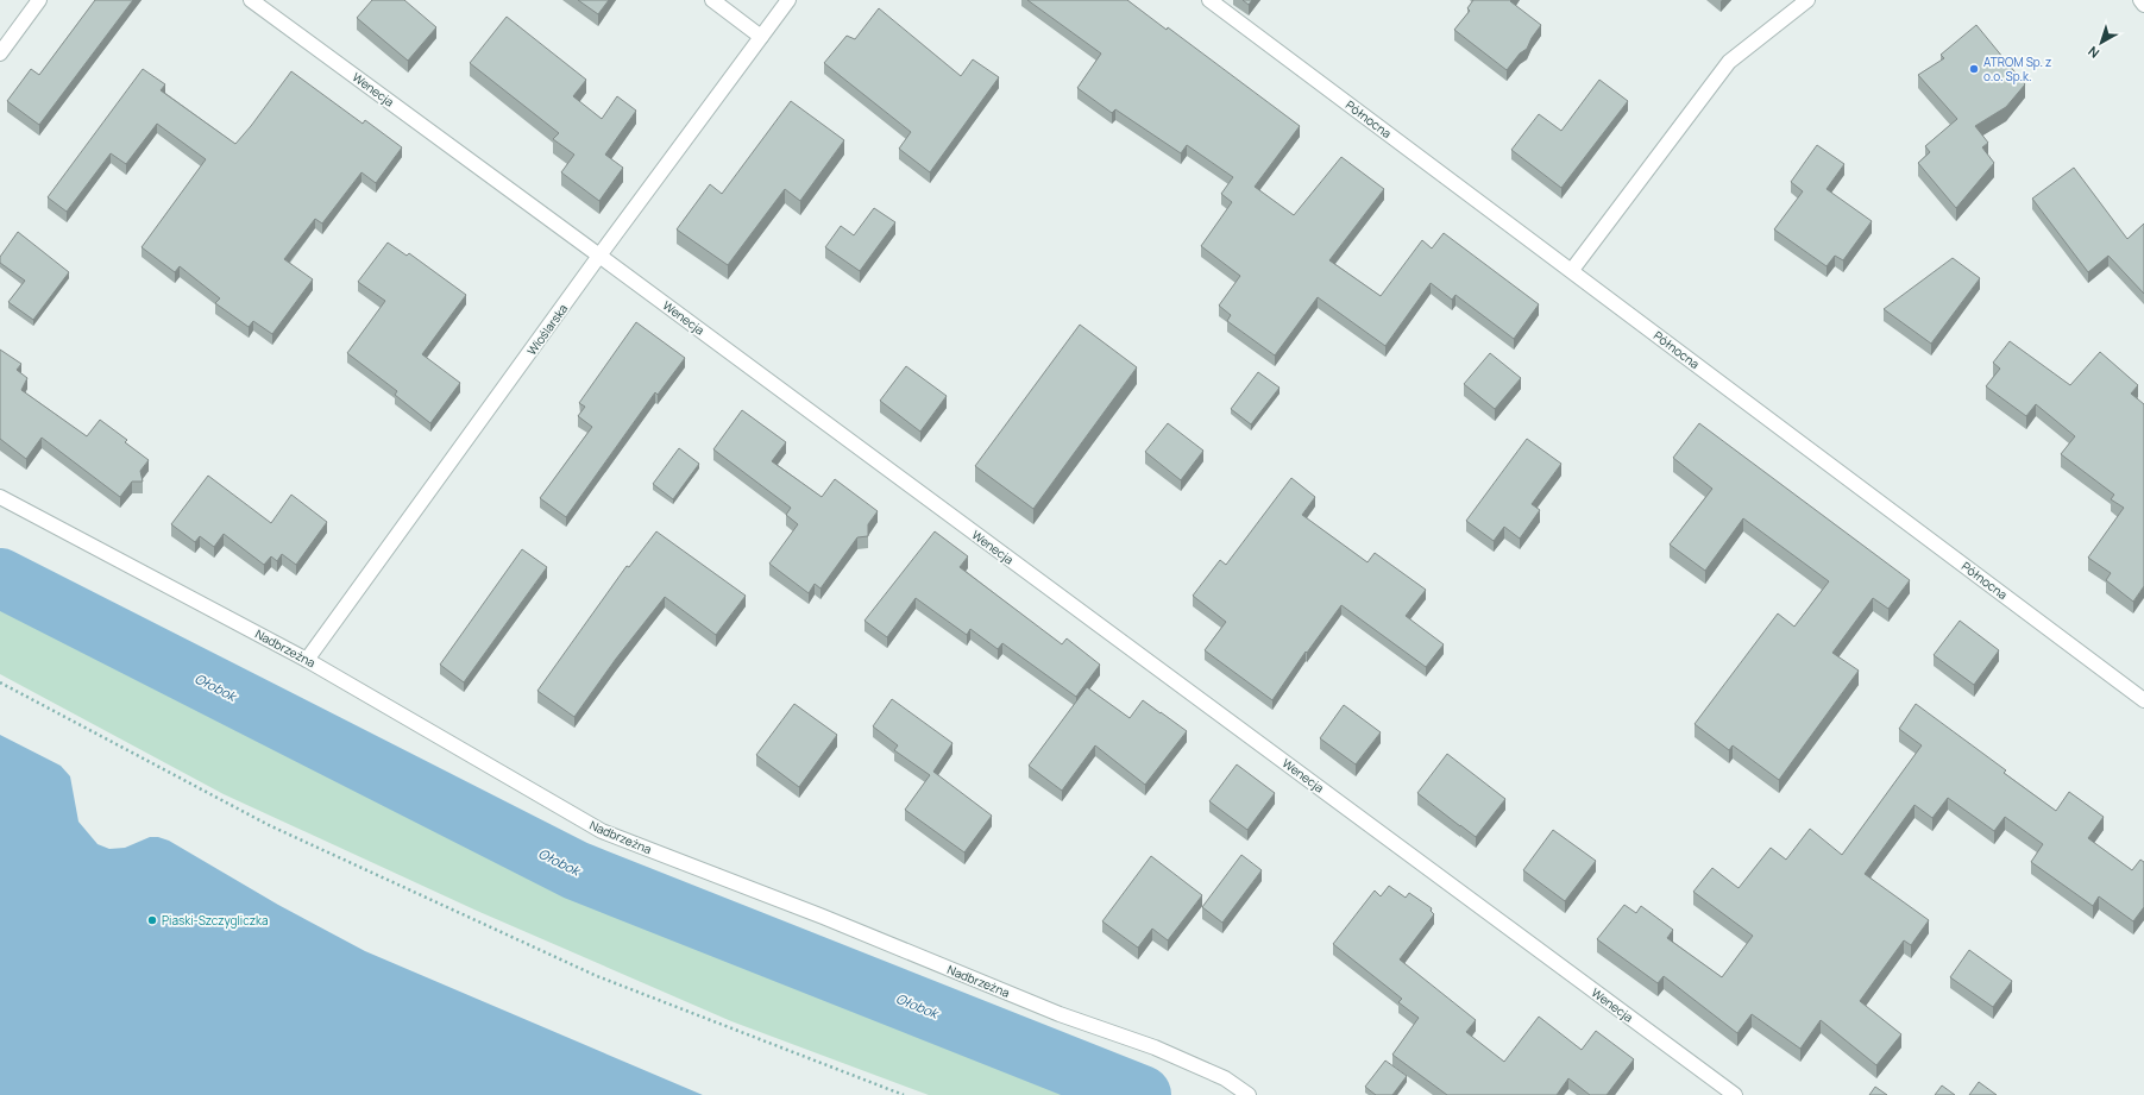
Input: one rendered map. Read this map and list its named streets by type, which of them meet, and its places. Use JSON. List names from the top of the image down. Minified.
{"streets":{"street":["Wenecja","Północna","Wioślarska","Nadbrzeżna"]},"crossings":[["Wenecja","Wioślarska"],["Wioślarska","Nadbrzeżna"]],"water":["Ołobok"],"places":["ATROM Sp. z o.o. Sp.k.","Piaski-Szczygliczka"],"north":"bottom left"}
